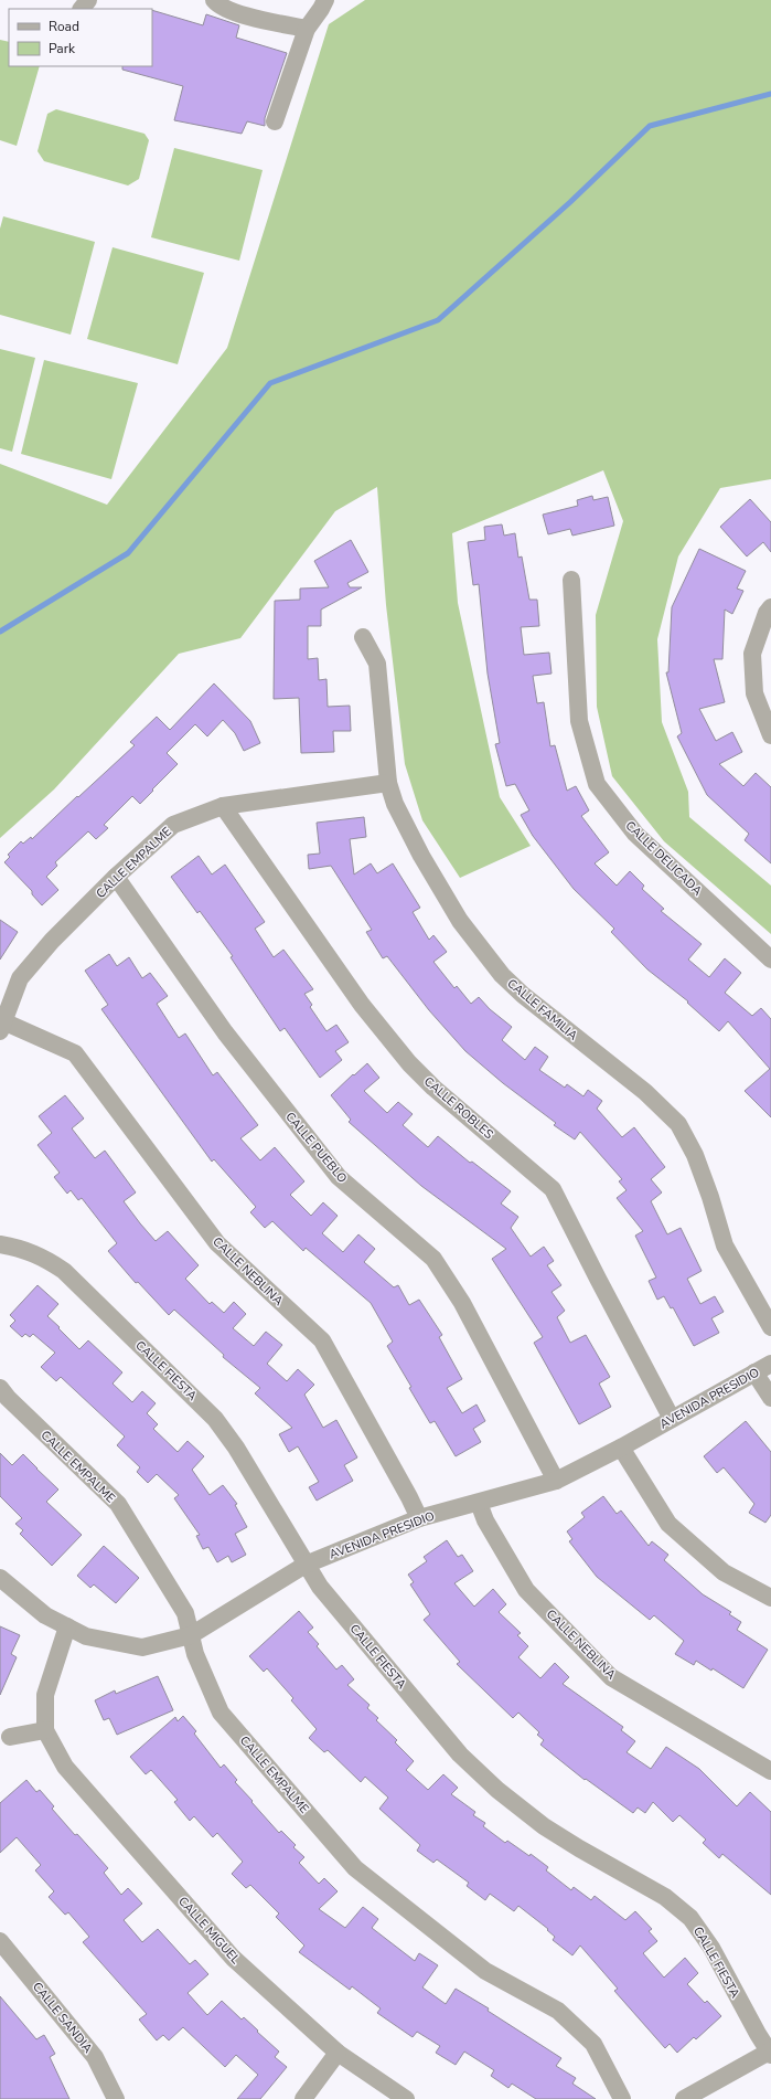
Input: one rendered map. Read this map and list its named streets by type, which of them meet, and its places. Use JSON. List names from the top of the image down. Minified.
{"streets":{"street":["CALLE DELICADA","CALLE EMPALME","CALLE FAMILIA","CALLE ROBLES","CALLE PUEBLO","CALLE NEBLINA","CALLE FIESTA","AVENIDA PRESIDIO","CALLE MIGUEL","CALLE SANDIA"]},"crossings":[["CALLE EMPALME","CALLE FAMILIA"],["CALLE EMPALME","CALLE ROBLES"],["CALLE EMPALME","CALLE PUEBLO"],["CALLE EMPALME","CALLE NEBLINA"],["CALLE EMPALME","AVENIDA PRESIDIO"],["CALLE ROBLES","AVENIDA PRESIDIO"],["CALLE PUEBLO","AVENIDA PRESIDIO"],["CALLE NEBLINA","AVENIDA PRESIDIO"],["CALLE FIESTA","AVENIDA PRESIDIO"],["AVENIDA PRESIDIO","CALLE MIGUEL"]],"legend":["Road","Park"]}
